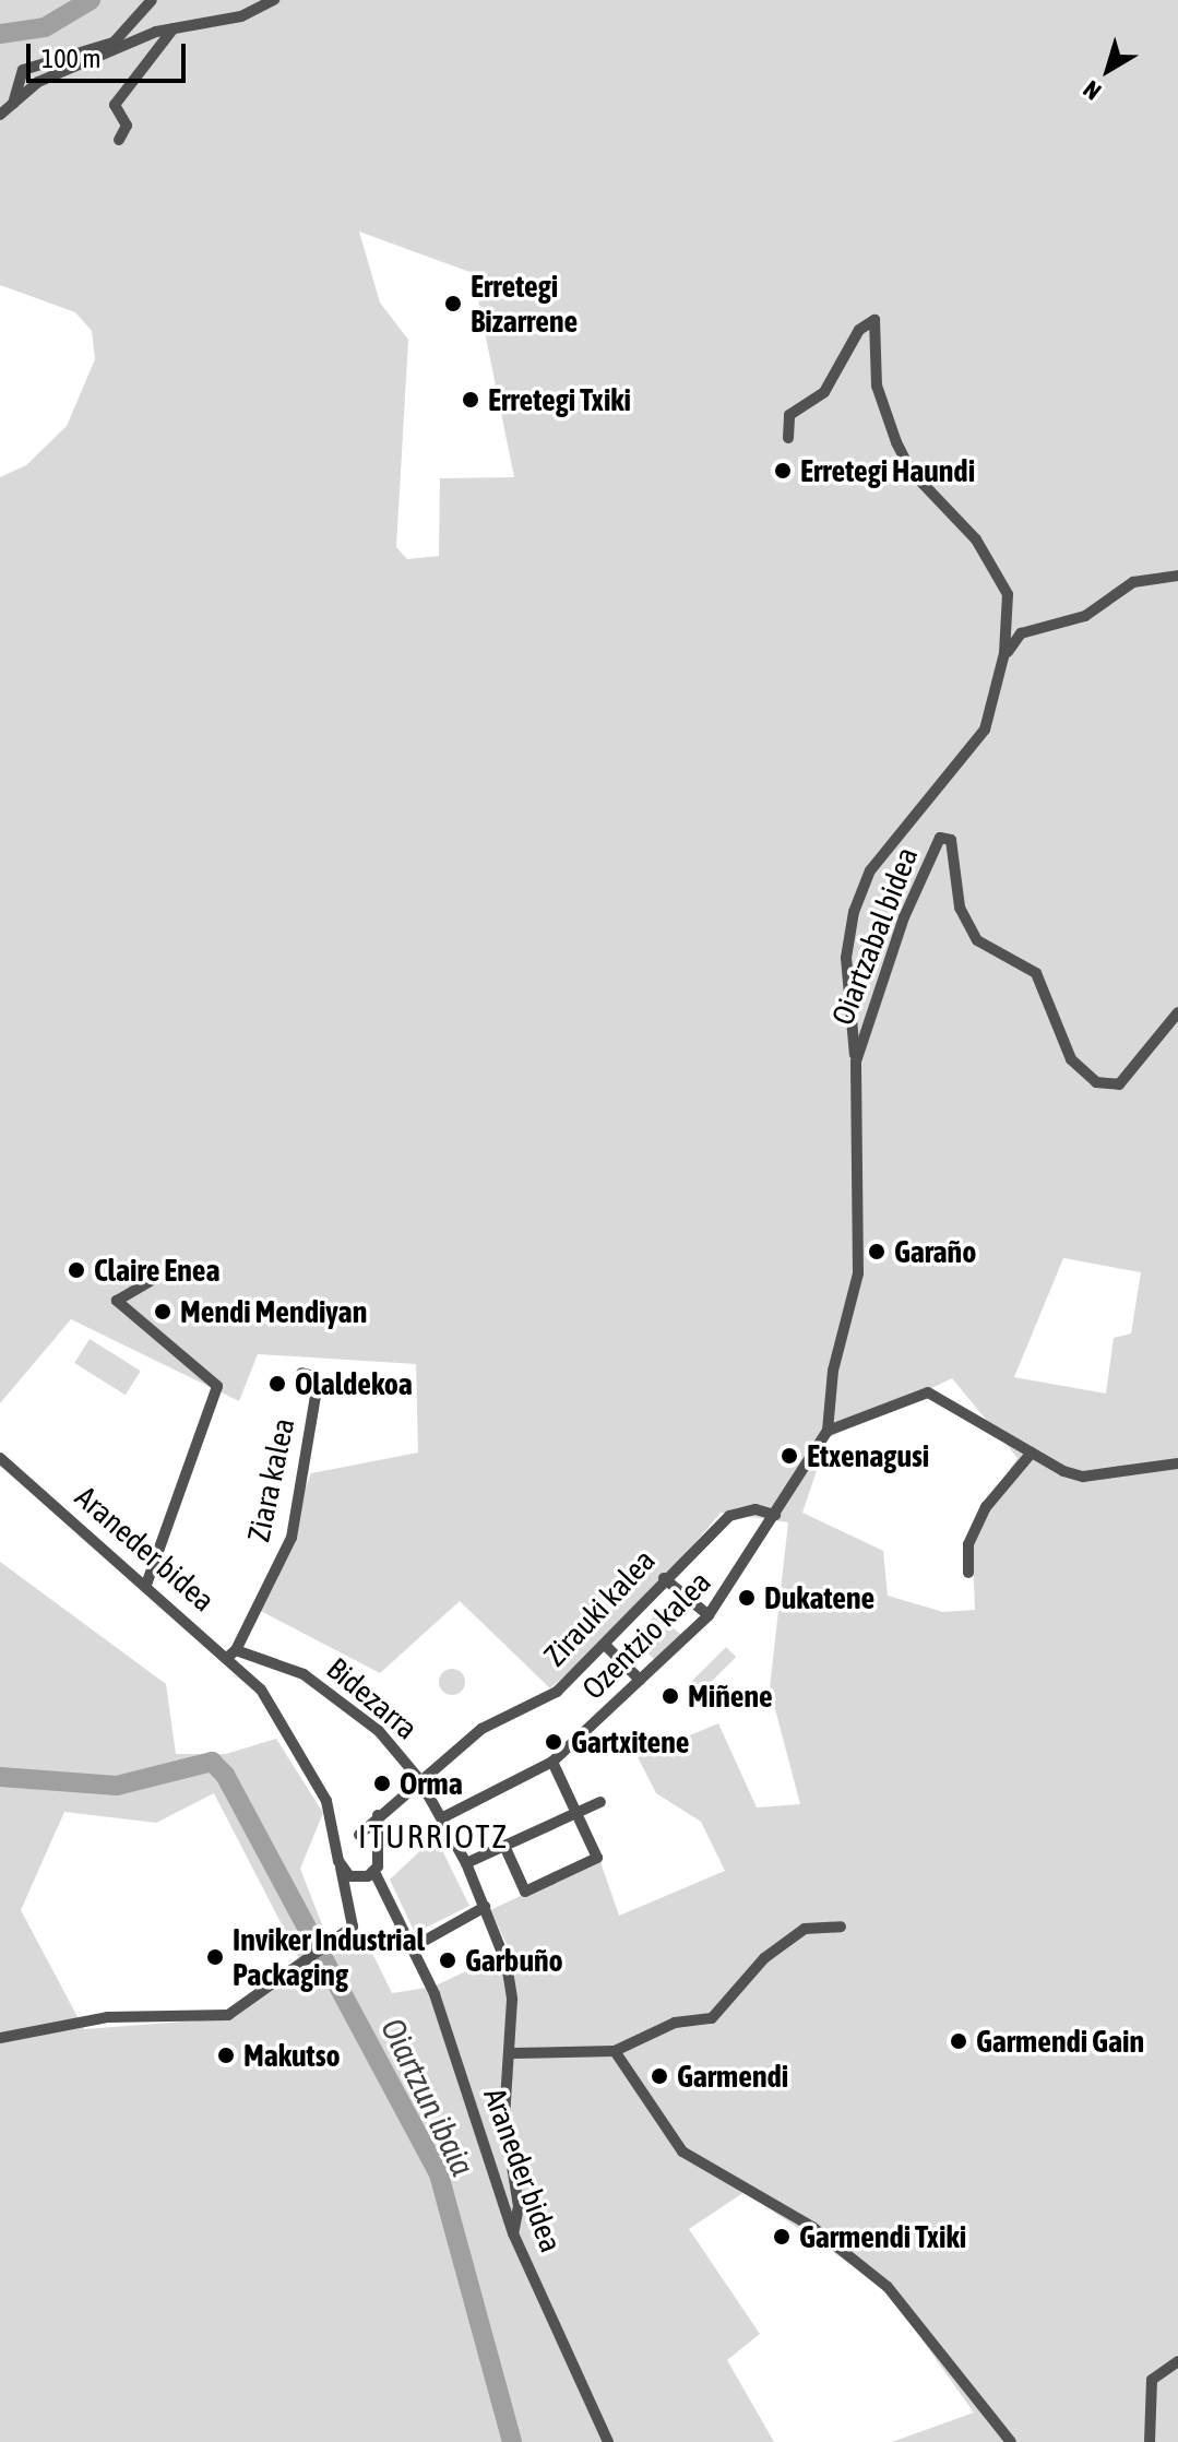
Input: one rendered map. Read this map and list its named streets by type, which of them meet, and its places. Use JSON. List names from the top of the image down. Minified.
{"streets":{"street":["Oiartzabal bidea","Ziara kalea","Araneder bidea","Zirauki kalea","Ozentzio kalea","Bidezarra"]},"crossings":[["Oiartzabal bidea","Ozentzio kalea"],["Ziara kalea","Araneder bidea"],["Ziara kalea","Bidezarra"],["Araneder bidea","Zirauki kalea"],["Araneder bidea","Bidezarra"],["Zirauki kalea","Ozentzio kalea"],["Zirauki kalea","Bidezarra"],["Ozentzio kalea","Bidezarra"]],"districts":["ITURRIOTZ"],"water":["Oiartzun ibaia"],"places":["Erretegi Bizarrene","Erretegi Txiki","Erretegi Haundi","Garaño","Claire Enea","Mendi Mendiyan","Olaldekoa","Etxenagusi","Dukatene","Miñene","Gartxitene","Orma","Inviker Industrial Packaging","Garbuño","Garmendi Gain","Makutso","Garmendi","Garmendi Txiki"],"scale_bar":"100 m","north":"bottom left"}
